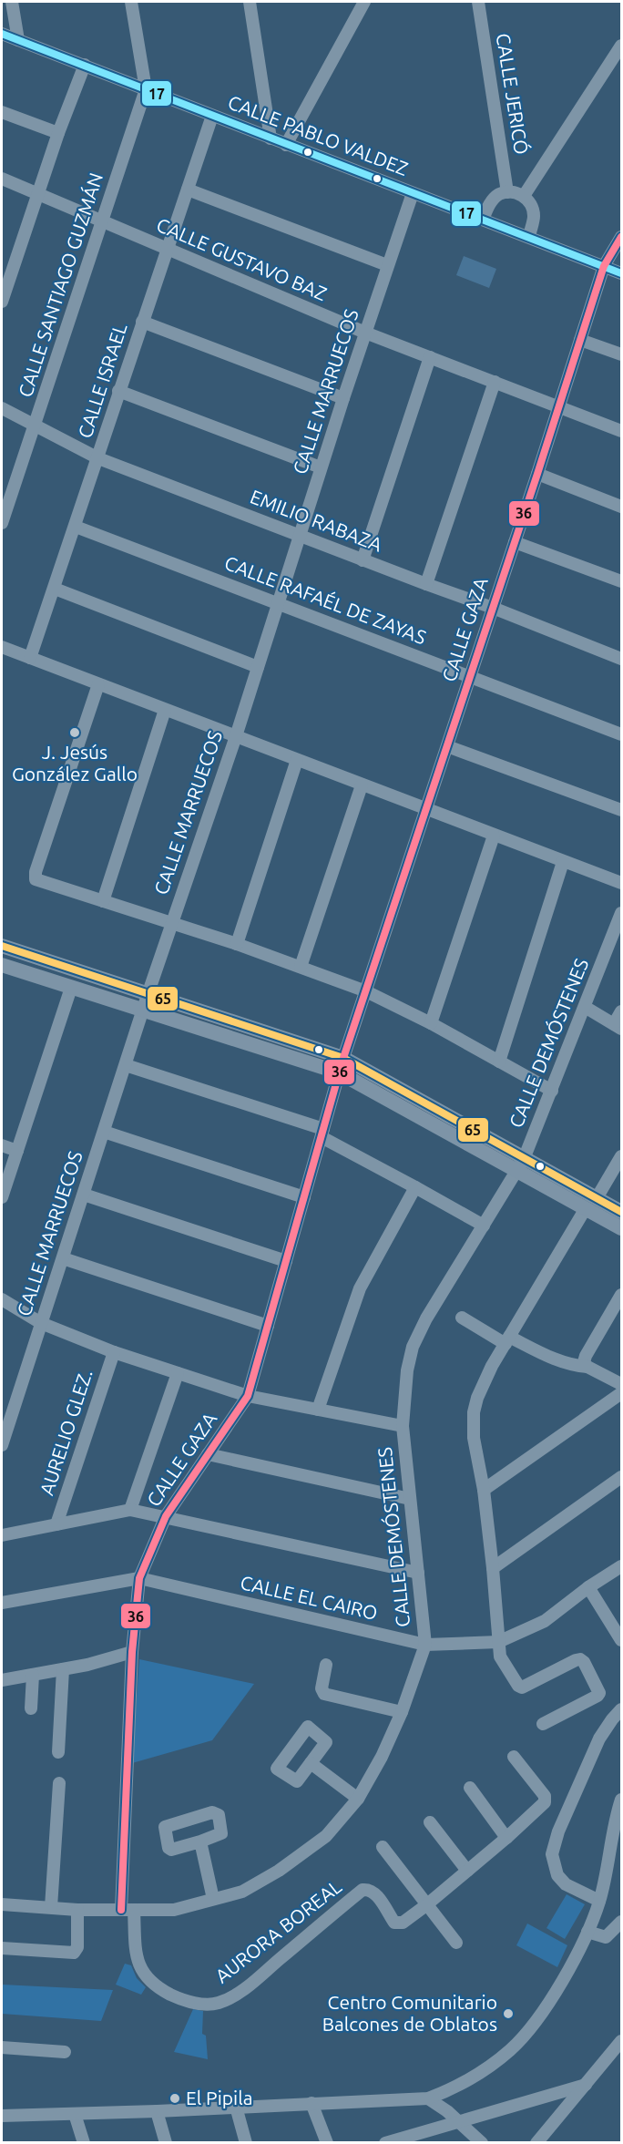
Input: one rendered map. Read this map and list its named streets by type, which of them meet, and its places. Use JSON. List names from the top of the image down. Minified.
{"streets":{"street":["CALLE JERICÓ","CALLE PABLO VALDEZ","CALLE GUSTAVO BAZ","CALLE SANTIAGO GUZMÁN","CALLE ISRAEL","CALLE MARRUECOS","EMILIO RABAZA","CALLE RAFAÉL DE ZAYAS","CALLE GAZA","CALLE DEMÓSTENES","AURELIO GLEZ.","CALLE EL CAIRO","AURORA BOREAL"]},"crossings":[["CALLE PABLO VALDEZ","CALLE SANTIAGO GUZMÁN"],["CALLE PABLO VALDEZ","CALLE ISRAEL"],["CALLE PABLO VALDEZ","CALLE MARRUECOS"],["CALLE PABLO VALDEZ","CALLE GAZA"],["CALLE GUSTAVO BAZ","CALLE SANTIAGO GUZMÁN"],["CALLE GUSTAVO BAZ","CALLE ISRAEL"],["CALLE GUSTAVO BAZ","CALLE MARRUECOS"],["CALLE GUSTAVO BAZ","CALLE GAZA"],["CALLE SANTIAGO GUZMÁN","EMILIO RABAZA"],["CALLE ISRAEL","EMILIO RABAZA"],["CALLE ISRAEL","CALLE RAFAÉL DE ZAYAS"],["CALLE MARRUECOS","EMILIO RABAZA"],["CALLE MARRUECOS","CALLE RAFAÉL DE ZAYAS"],["EMILIO RABAZA","CALLE GAZA"],["CALLE RAFAÉL DE ZAYAS","CALLE GAZA"],["CALLE GAZA","CALLE DEMÓSTENES"],["CALLE GAZA","CALLE EL CAIRO"],["CALLE GAZA","AURORA BOREAL"],["CALLE DEMÓSTENES","CALLE EL CAIRO"],["CALLE DEMÓSTENES","AURORA BOREAL"]],"places":["J. Jesús González Gallo","Centro Comunitario Balcones de Oblatos","El Pipila"],"lines":["transit line 17","transit line 36","transit line 65"]}
